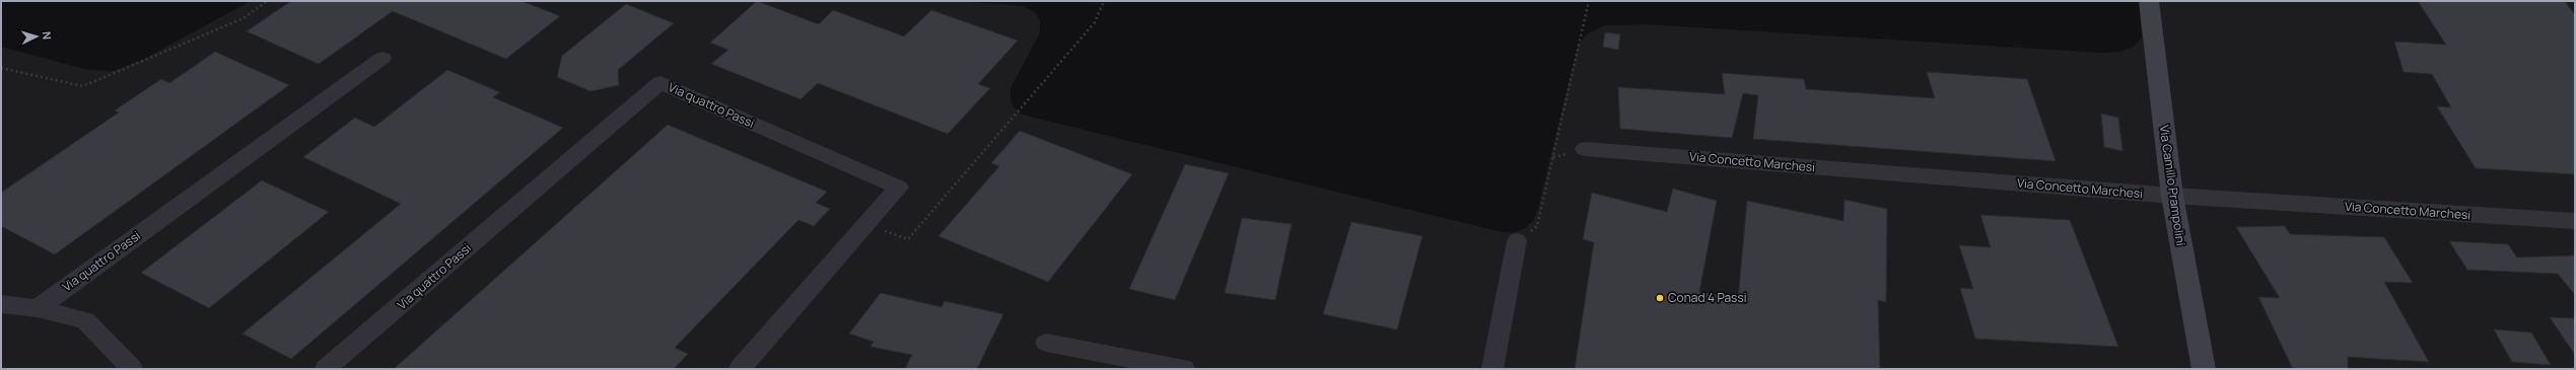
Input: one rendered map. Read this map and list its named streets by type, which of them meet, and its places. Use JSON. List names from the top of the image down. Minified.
{"streets":{"main road":["Via Camillo Prampolini"],"street":["Via quattro Passi","Via Concetto Marchesi"]},"crossings":[["Via Concetto Marchesi","Via Camillo Prampolini"]],"places":["Conad 4 Passi"],"north":"right"}
